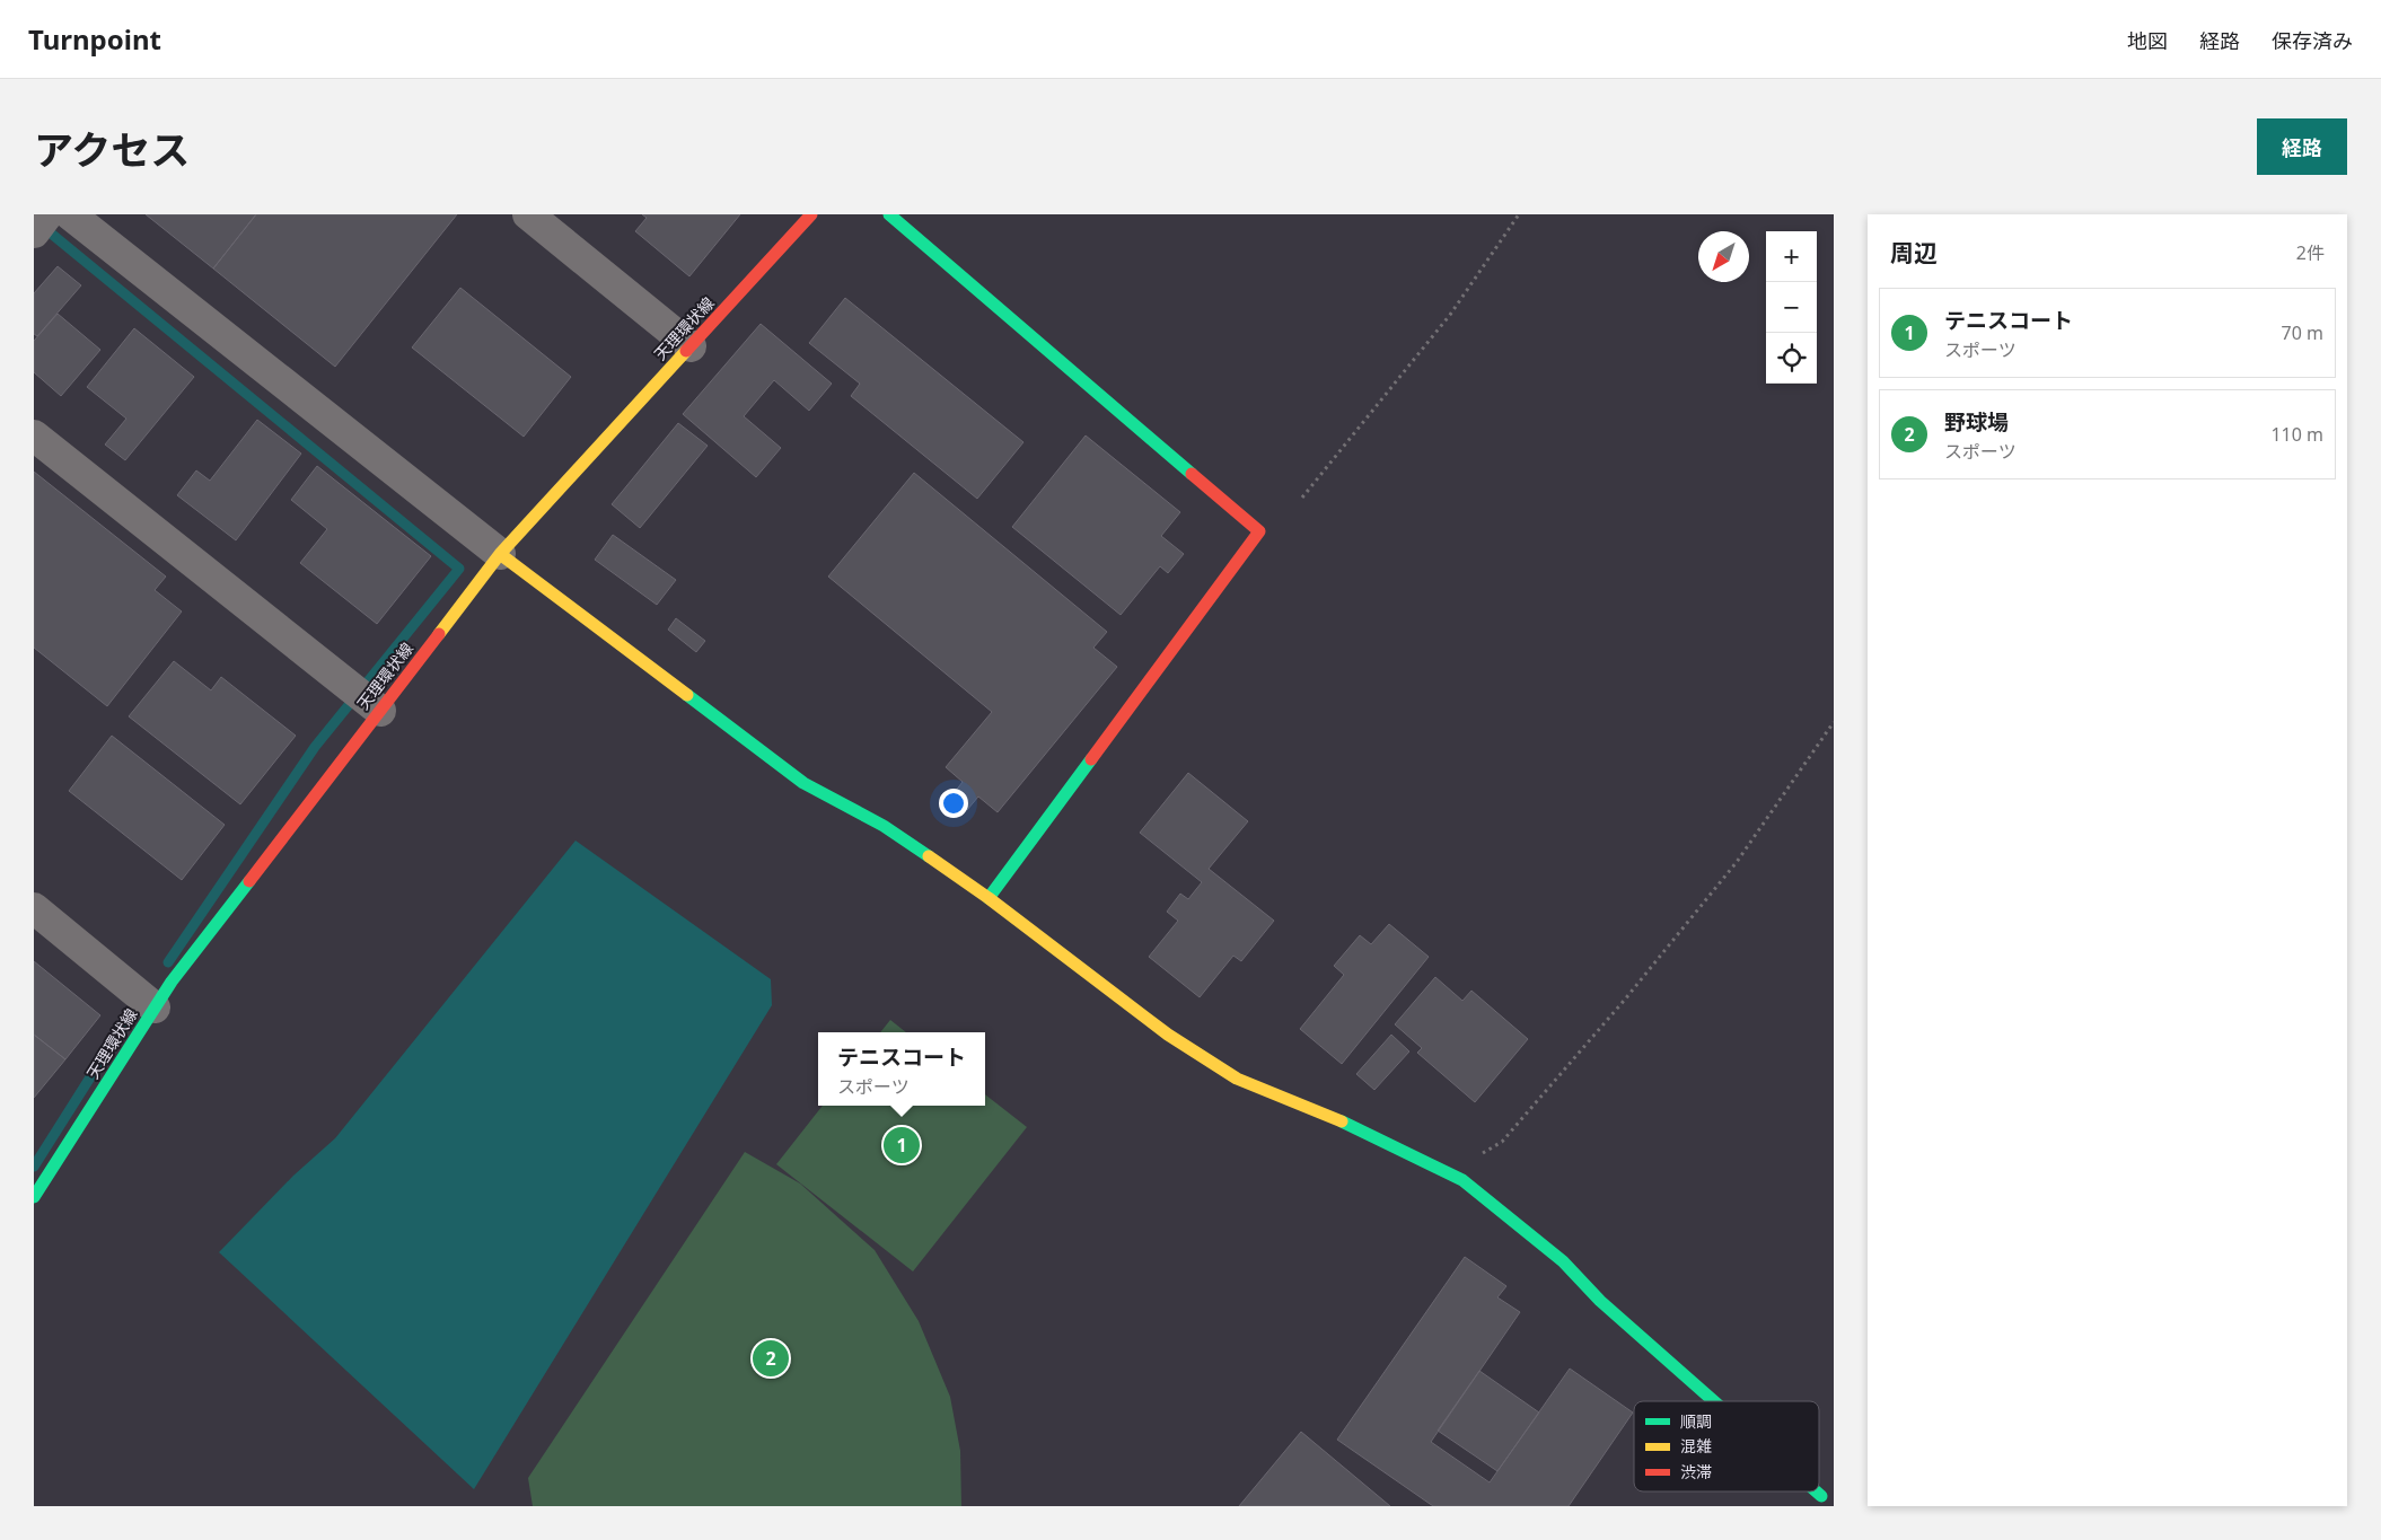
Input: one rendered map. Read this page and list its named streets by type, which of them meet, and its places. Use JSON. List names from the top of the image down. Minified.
{"streets":{"street":["天理環状線"]},"legend":["順調","混雑","渋滞"],"north":"bottom left","page":{"header":"Turnpoint","nav":["地図","経路","保存済み"],"title":"アクセス","buttons":"経路","heading":["周辺","2件"],"map_buttons":["+","−"],"list":[{"mark":"1","name":"テニスコート","note":"スポーツ","value":"70 m"},{"mark":"2","name":"野球場","note":"スポーツ","value":"110 m"}],"popup":["テニスコート","スポーツ"],"pins":["1","2"]}}
